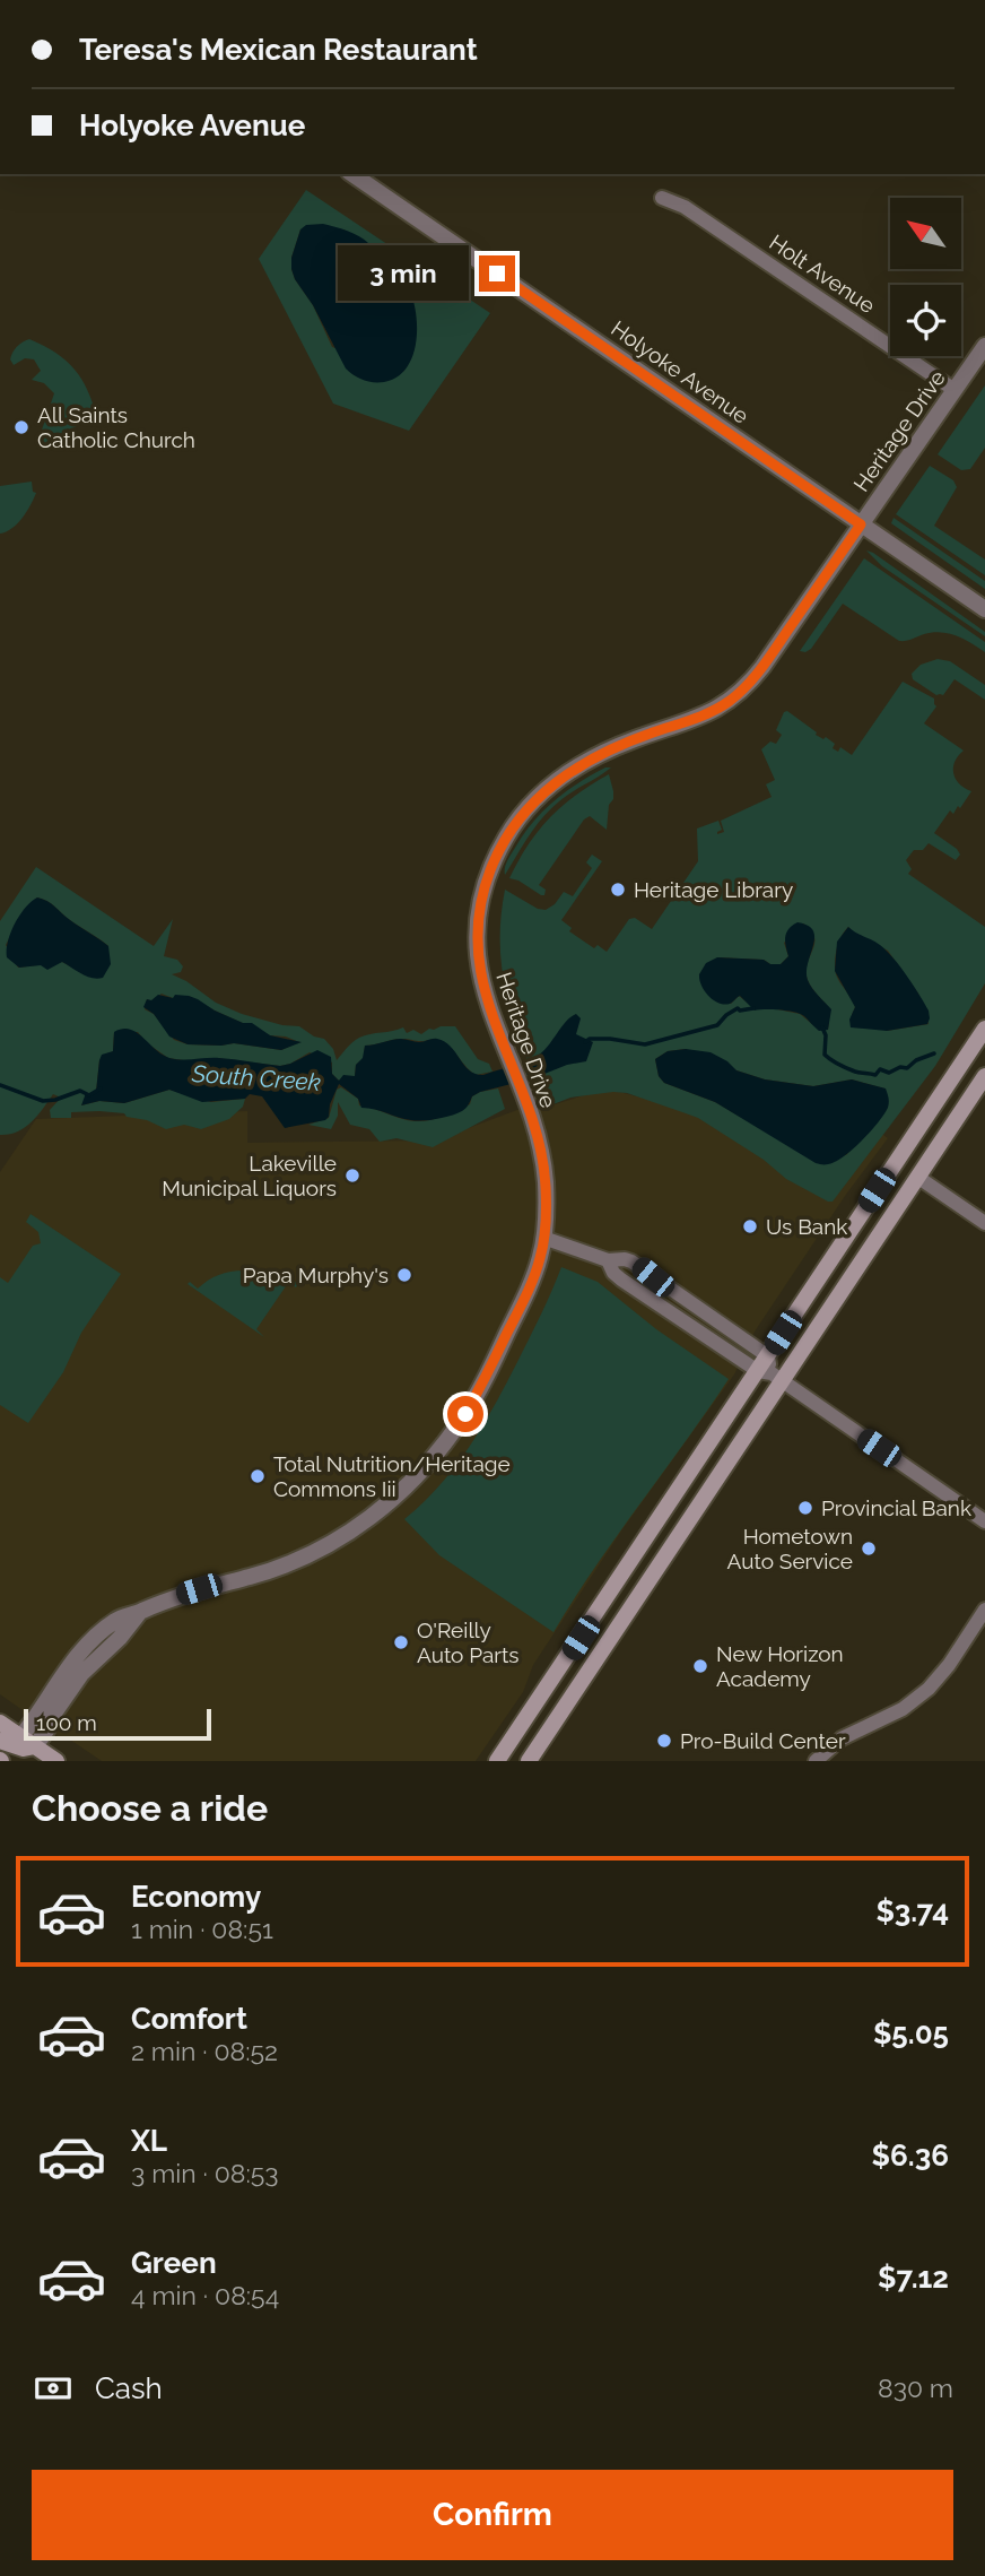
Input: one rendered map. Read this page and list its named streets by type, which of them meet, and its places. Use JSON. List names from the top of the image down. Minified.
{"streets":{"street":["Holt Avenue","Holyoke Avenue","Heritage Drive"]},"crossings":[["Holt Avenue","Heritage Drive"],["Holyoke Avenue","Heritage Drive"]],"water":["South Creek"],"places":["All Saints Catholic Church","Heritage Library","Lakeville Municipal Liquors","Us Bank","Papa Murphy's","Total Nutrition/Heritage Commons Iii","Provincial Bank","Hometown Auto Service","O'Reilly Auto Parts","New Horizon Academy","Pro-Build Center"],"scale_bar":"100 m","north":"top left","page":{"banner":["Teresa's Mexican Restaurant","Holyoke Avenue"],"bubble":"3 min","scale":"100 m","heading":"Choose a ride","list":[{"name":"Economy","note":"1 min · 08:51","value":"$3.74"},{"name":"Comfort","note":"2 min · 08:52","value":"$5.05"},{"name":"XL","note":"3 min · 08:53","value":"$6.36"},{"name":"Green","note":"4 min · 08:54","value":"$7.12"}],"pay":["Cash","830 m"],"buttons":"Confirm"}}
